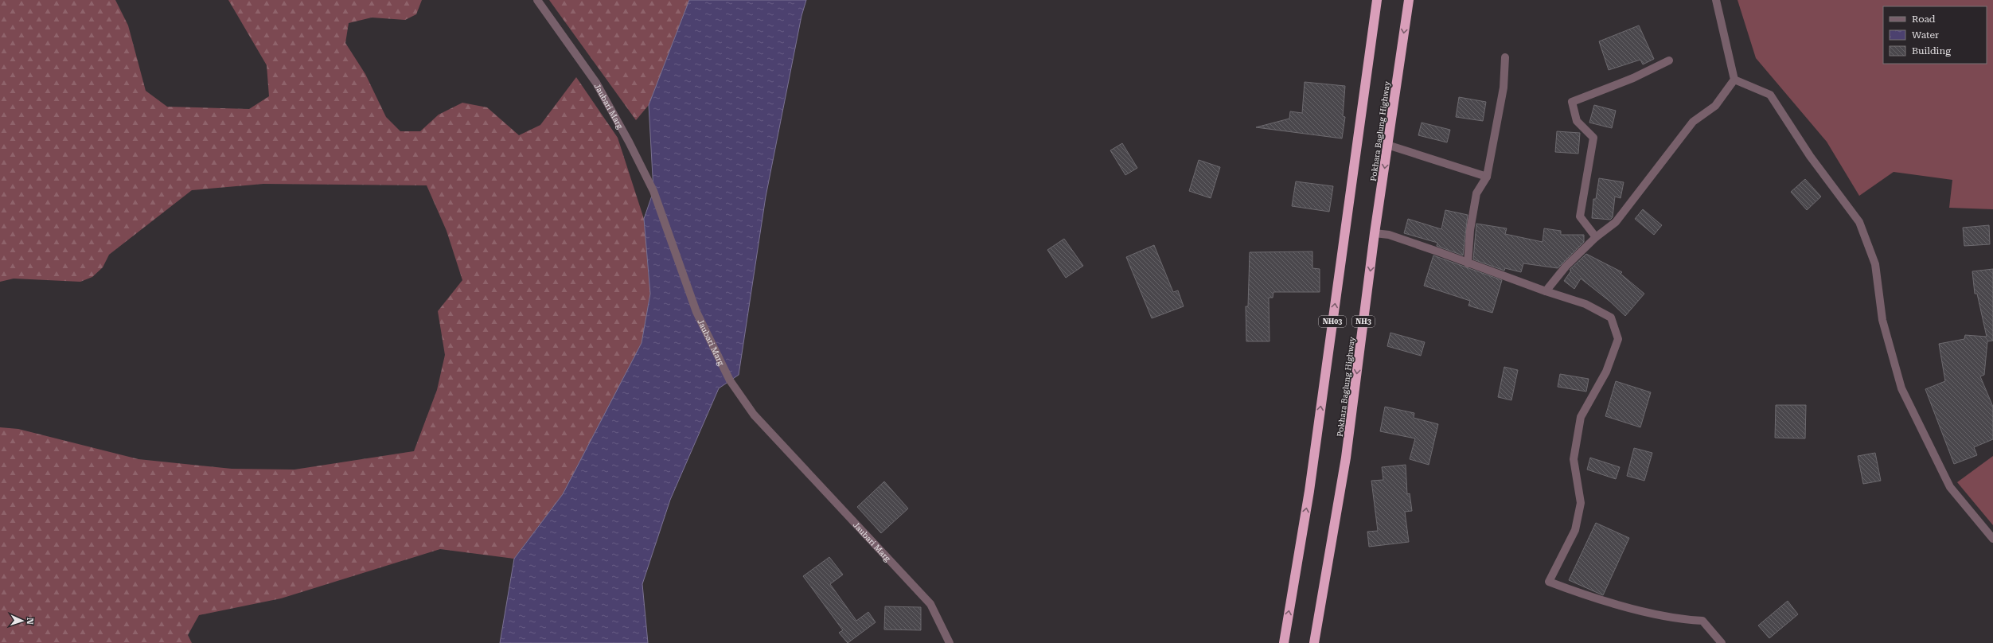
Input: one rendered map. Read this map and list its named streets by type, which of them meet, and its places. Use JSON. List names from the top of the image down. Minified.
{"streets":{"highway":["Pokhara Baglung Highway","NH03","NH3"],"street":["Jaubari Marg"]},"legend":["Road","Water","Building"],"north":"right"}
